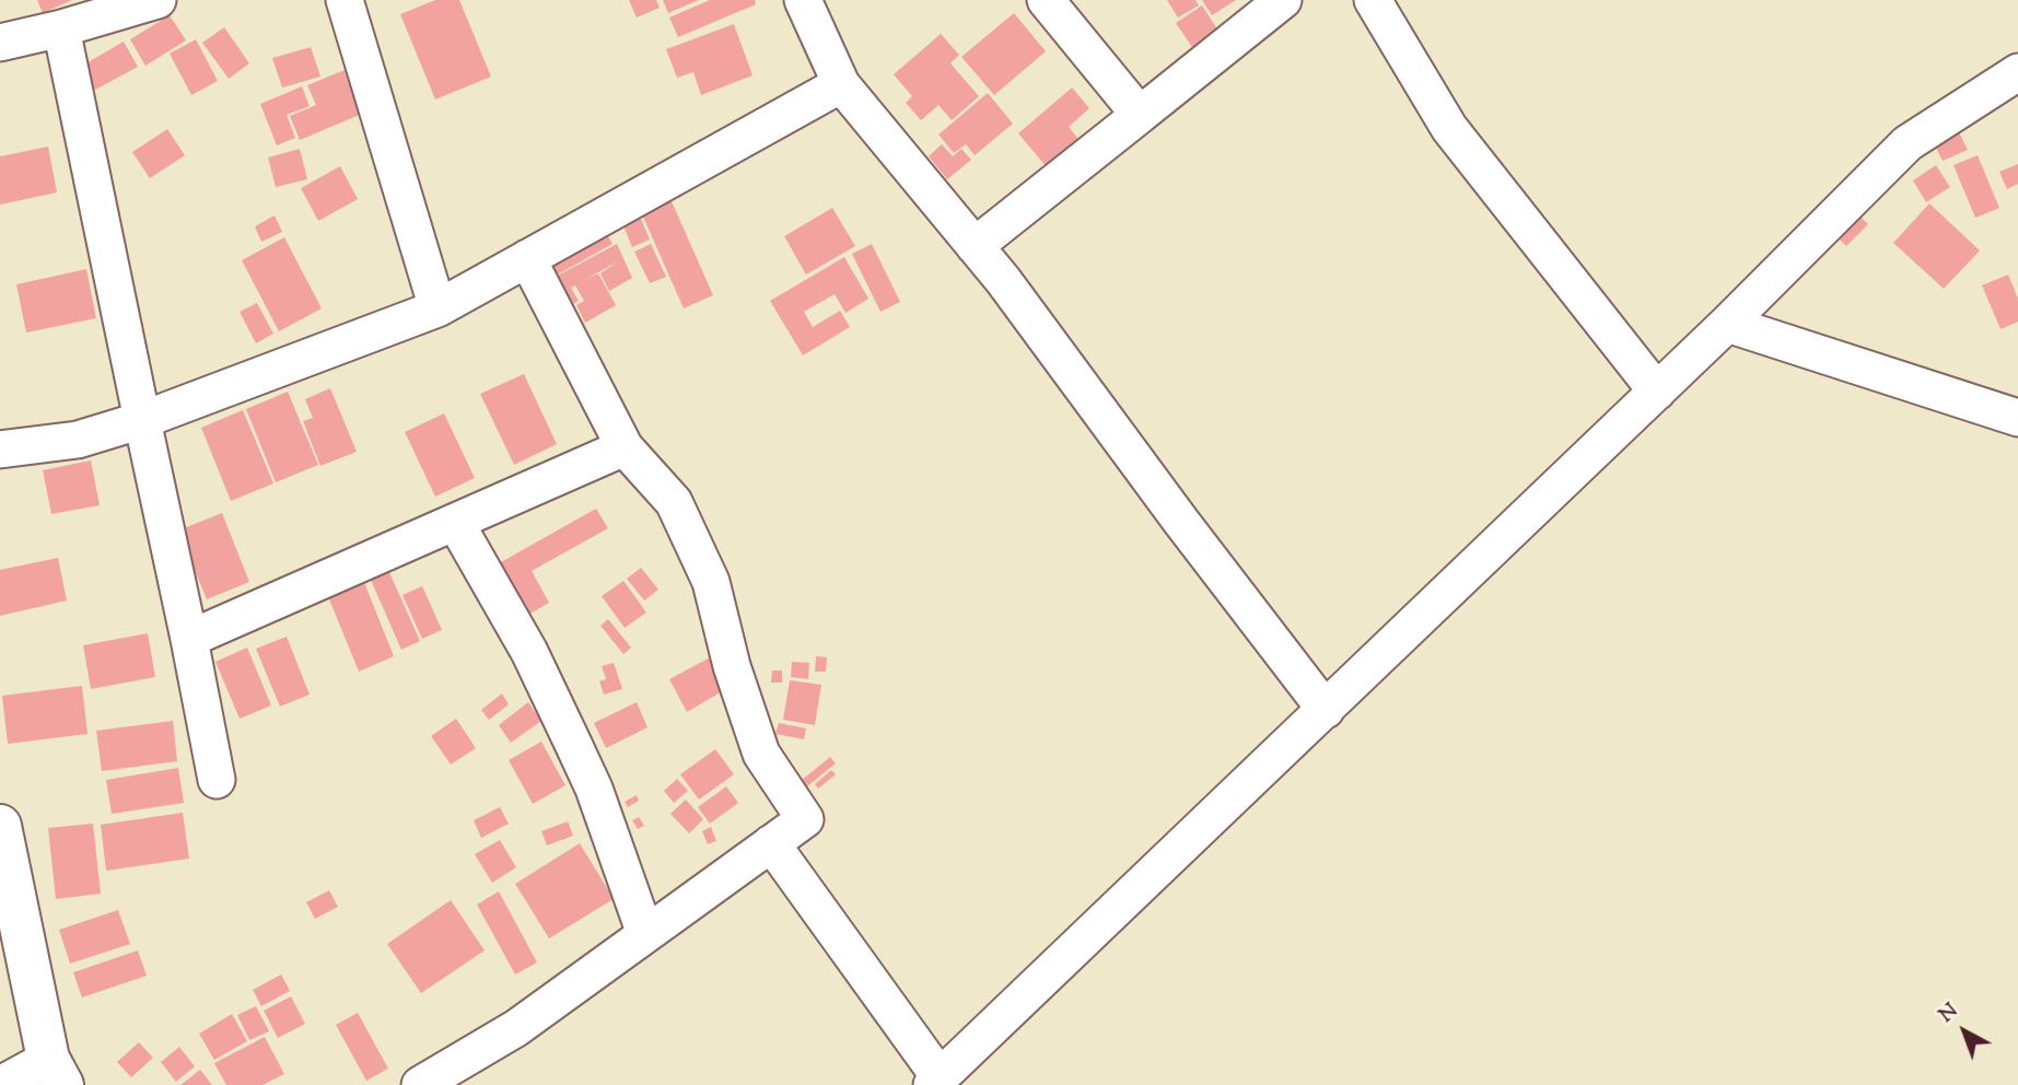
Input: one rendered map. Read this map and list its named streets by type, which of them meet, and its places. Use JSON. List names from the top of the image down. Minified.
{"north":"top left"}
